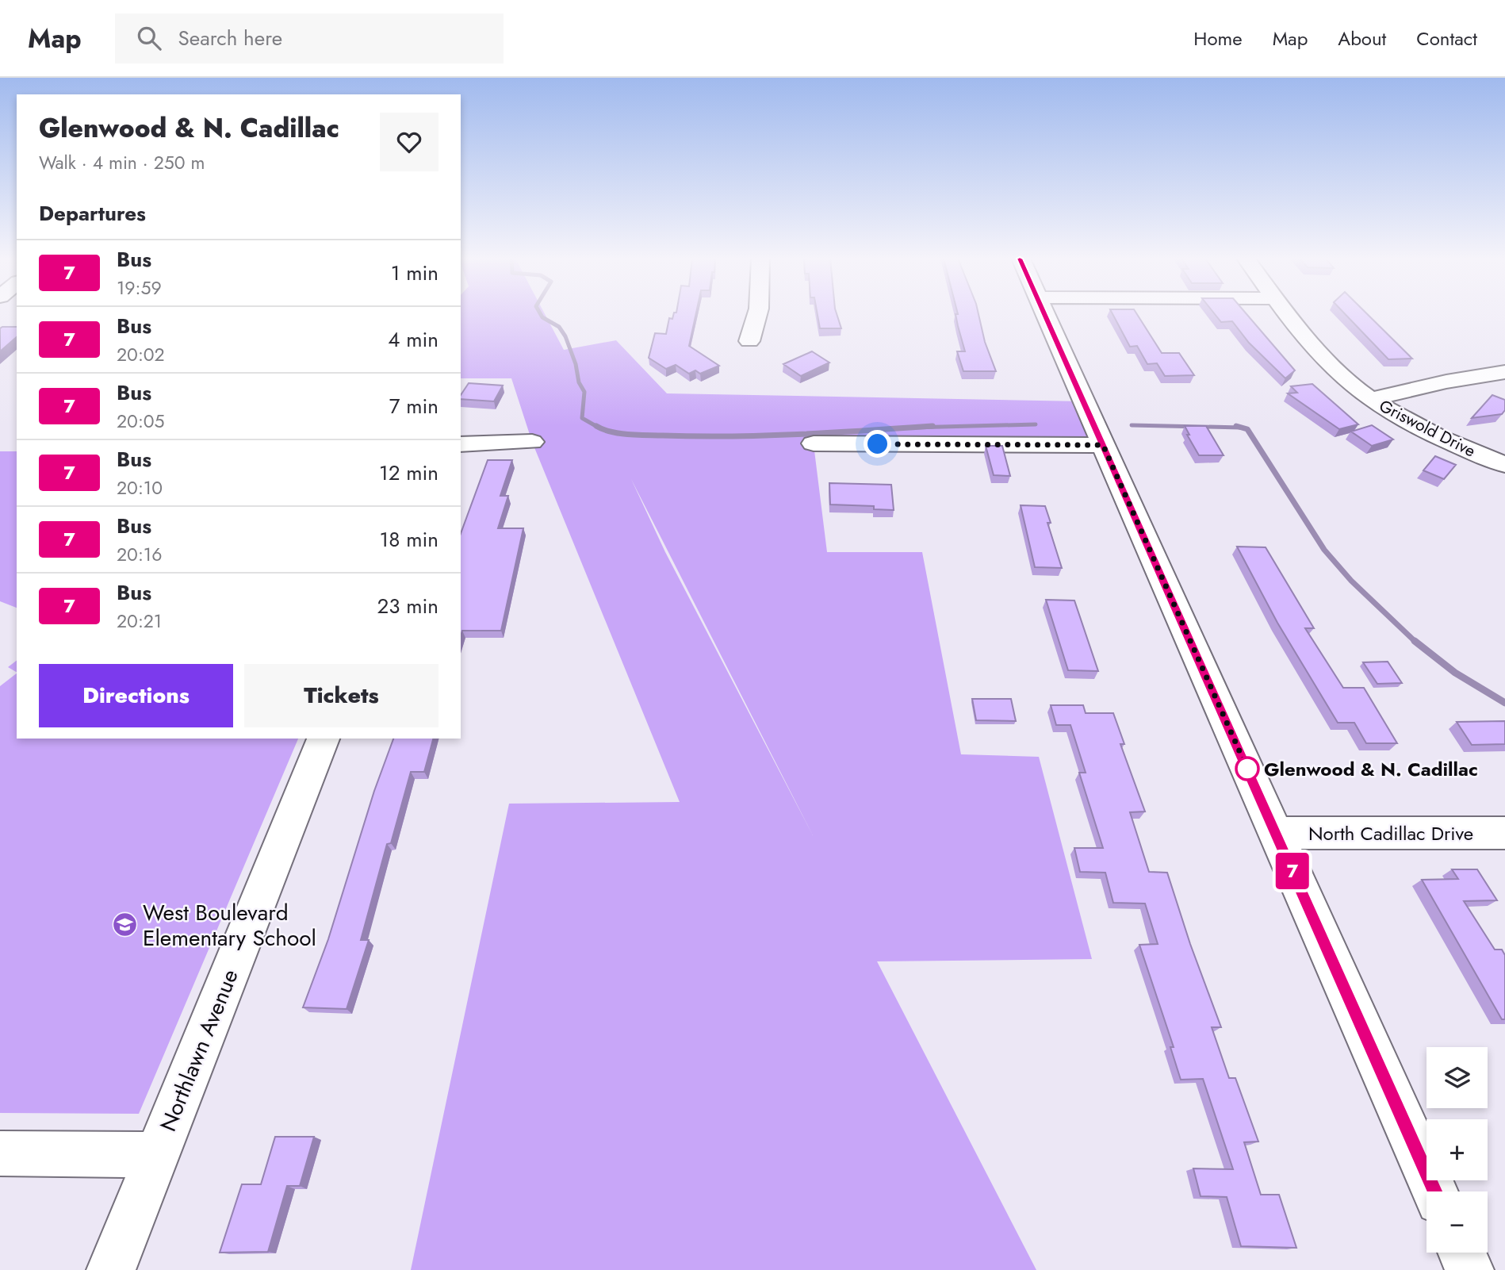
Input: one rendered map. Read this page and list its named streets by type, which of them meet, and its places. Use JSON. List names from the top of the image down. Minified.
{"streets":{"street":["Griswold Drive","North Cadillac Drive","Northlawn Avenue"]},"places":{"other":["Glenwood & N. Cadillac"],"school or university":["West Boulevard Elementary School"]},"lines":["bus line 7"],"page":{"header":"Map","search":"Search here","nav":["Home","Map","About","Contact"],"on_map":"7","heading":[["Glenwood & N. Cadillac","Walk · 4 min · 250 m"],"Departures"],"list":[{"mark":"7","name":"Bus","note":"19:59","value":"1 min"},{"mark":"7","name":"Bus","note":"20:02","value":"4 min"},{"mark":"7","name":"Bus","note":"20:05","value":"7 min"},{"mark":"7","name":"Bus","note":"20:10","value":"12 min"},{"mark":"7","name":"Bus","note":"20:16","value":"18 min"},{"mark":"7","name":"Bus","note":"20:21","value":"23 min"}],"buttons":["Directions","Tickets"],"map_buttons":["+","−"]}}
